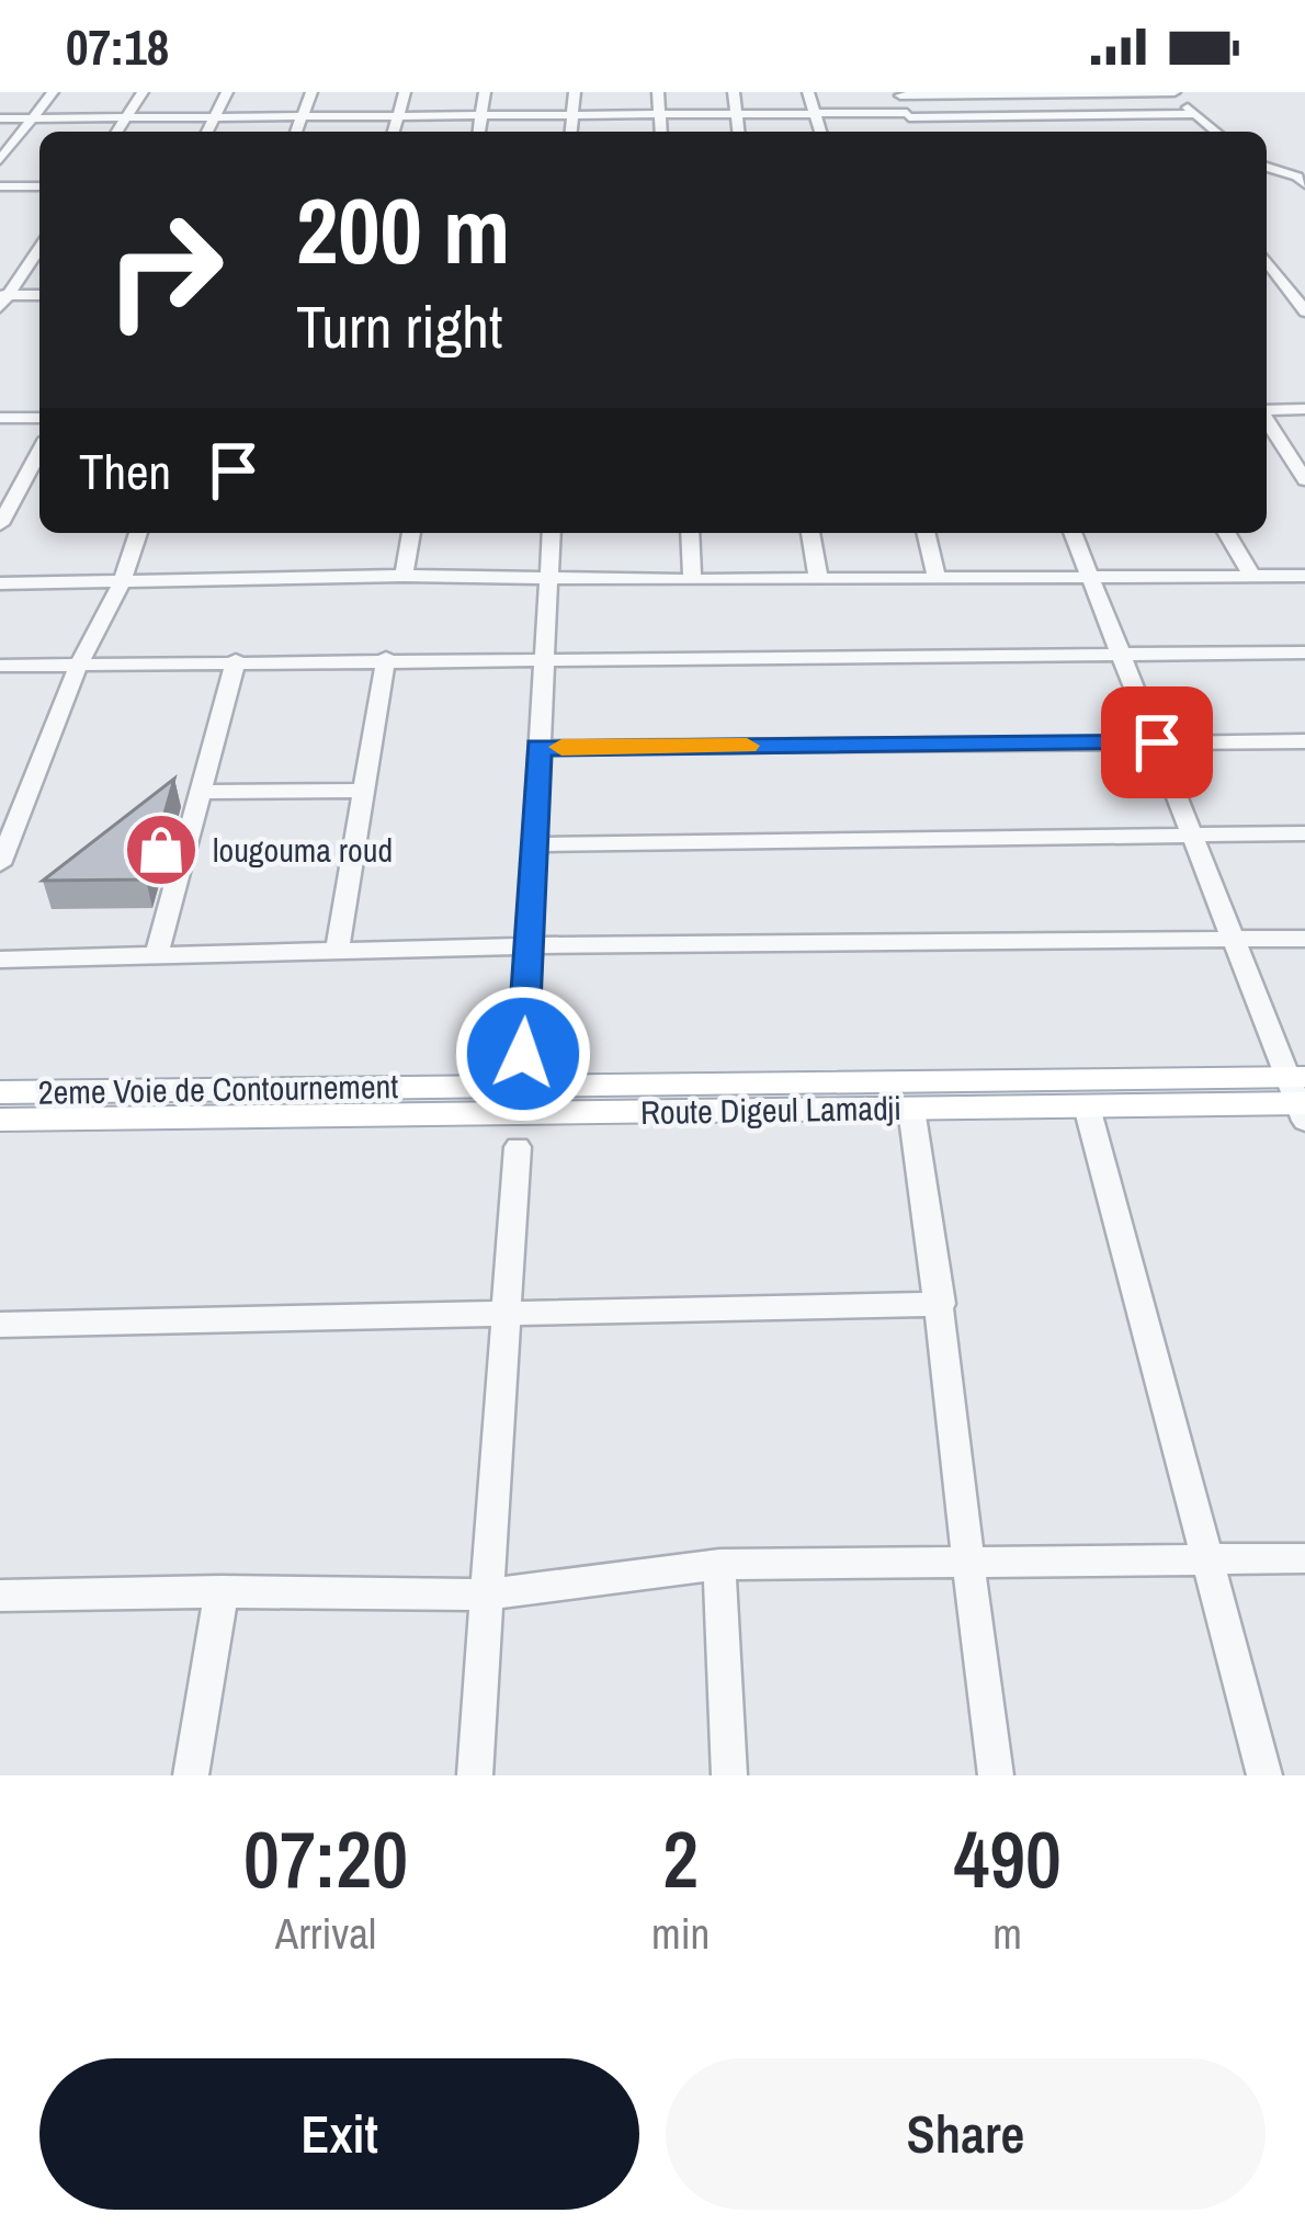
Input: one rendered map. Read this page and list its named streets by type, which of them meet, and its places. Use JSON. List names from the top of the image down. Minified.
{"streets":{"main road":["2eme Voie de Contournement","Route Digeul Lamadji"]},"crossings":[["2eme Voie de Contournement","Route Digeul Lamadji"]],"places":{"shop":["lougouma roud"]},"page":{"status":"07:18","turn":["200 m","Turn right"],"then":"Then","eta":["07:20","Arrival","2","min","490","m"],"buttons":["Exit","Share"]}}
